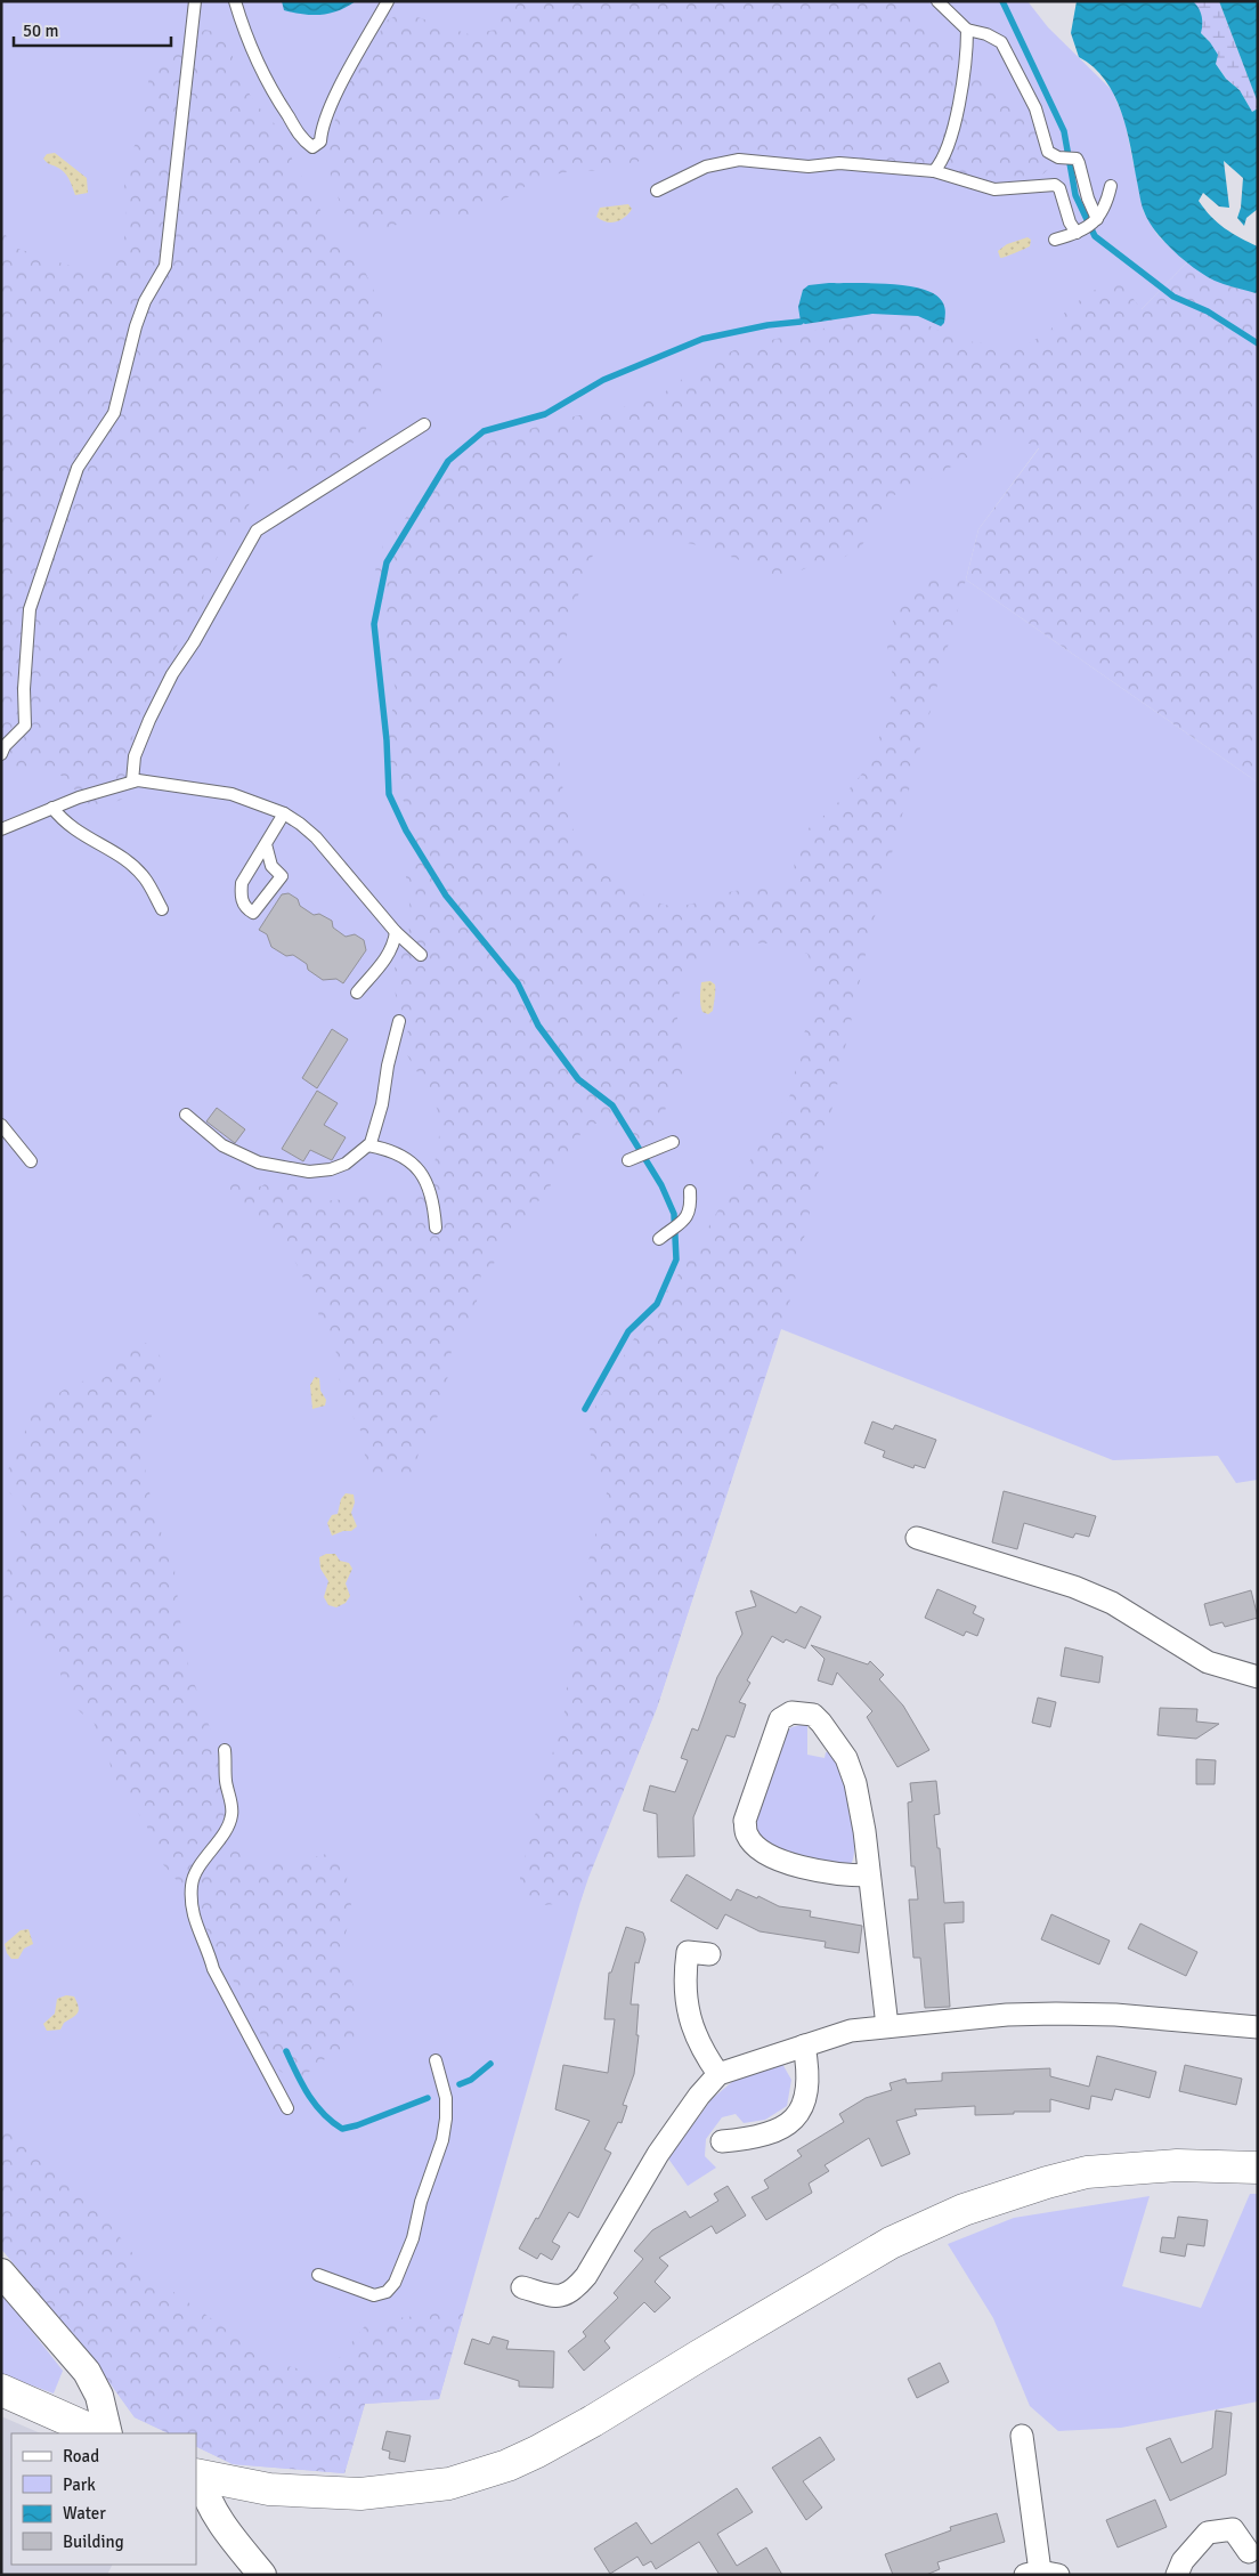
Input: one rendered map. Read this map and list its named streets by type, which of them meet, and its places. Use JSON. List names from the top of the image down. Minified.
{"legend":["Road","Park","Water","Building"],"scale_bar":"50 m"}
